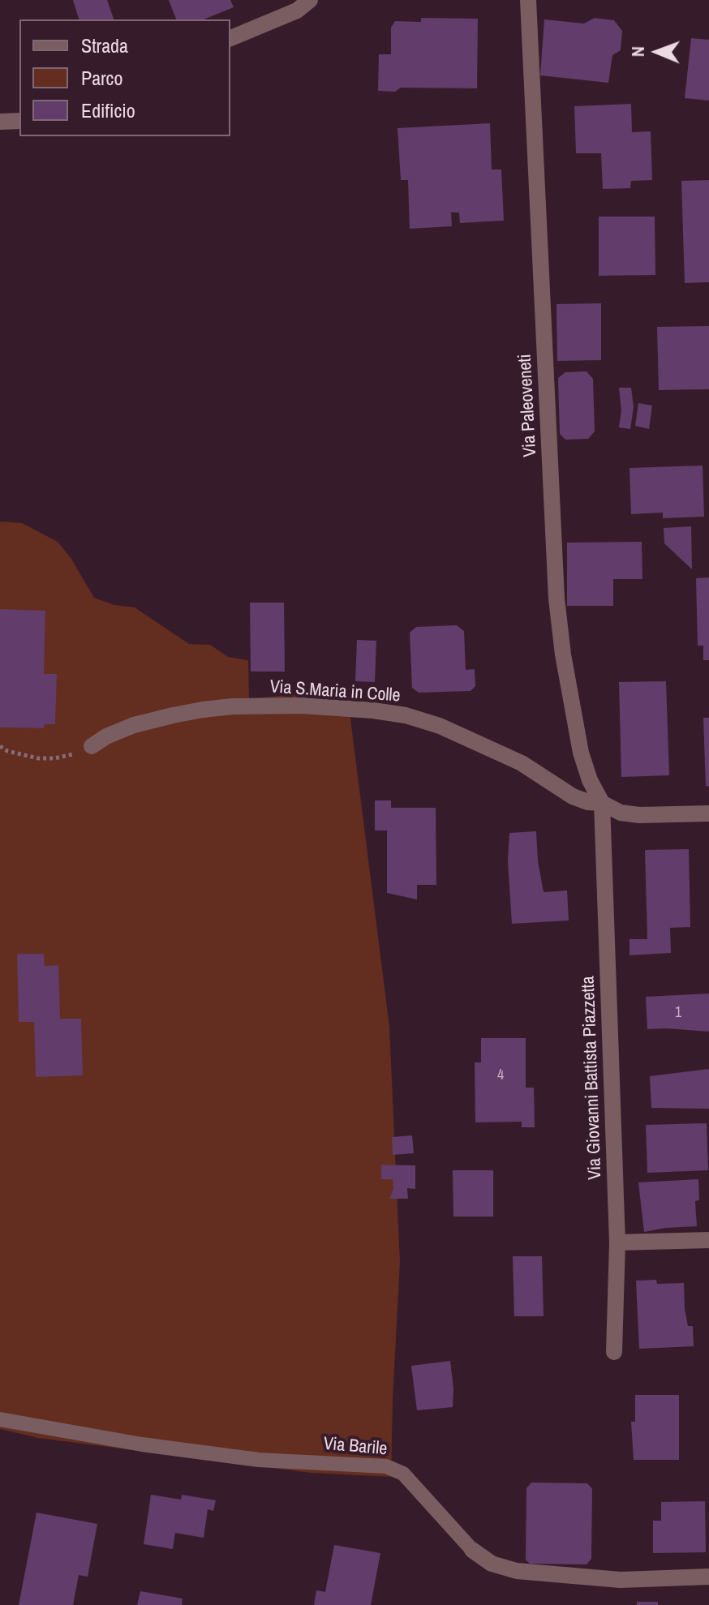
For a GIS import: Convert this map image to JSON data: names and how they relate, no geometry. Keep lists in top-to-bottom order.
{
  "streets": {
    "street": [
      "Via Paleoveneti",
      "Via S.Maria in Colle",
      "Via Giovanni Battista Piazzetta",
      "Via Barile"
    ]
  },
  "crossings": [
    ["Via Paleoveneti", "Via S.Maria in Colle"],
    ["Via Paleoveneti", "Via Giovanni Battista Piazzetta"],
    ["Via S.Maria in Colle", "Via Giovanni Battista Piazzetta"]
  ],
  "house_numbers": ["1", "4"],
  "legend": ["Strada", "Parco", "Edificio"],
  "north": "left"
}
